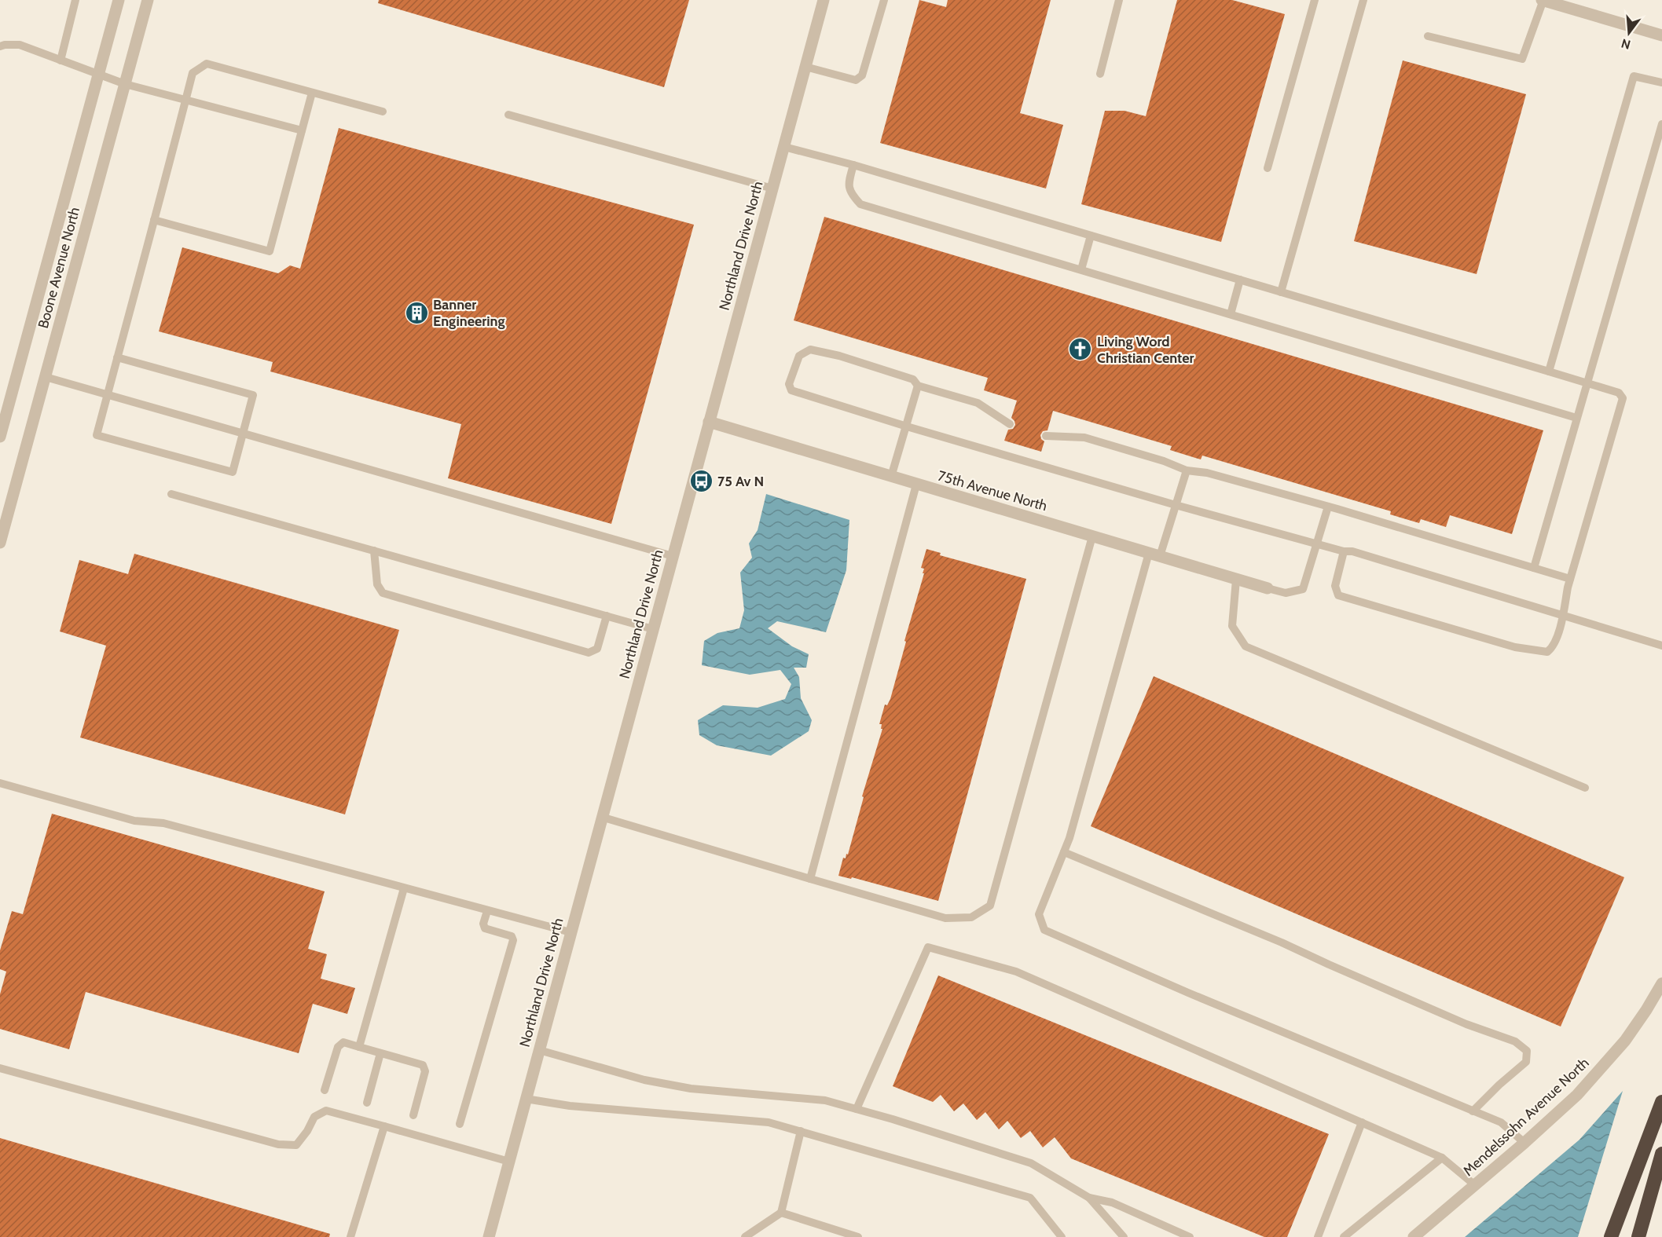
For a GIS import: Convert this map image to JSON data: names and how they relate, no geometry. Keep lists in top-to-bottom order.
{
  "streets": {
    "street": [
      "Northland Drive North",
      "Boone Avenue North",
      "75th Avenue North",
      "Mendelssohn Avenue North"
    ]
  },
  "crossings": [
    ["Northland Drive North", "75th Avenue North"]
  ],
  "places": {
    "building": ["Banner Engineering"],
    "church": ["Living Word Christian Center"],
    "bus stop": ["75 Av N"]
  },
  "north": "bottom"
}
